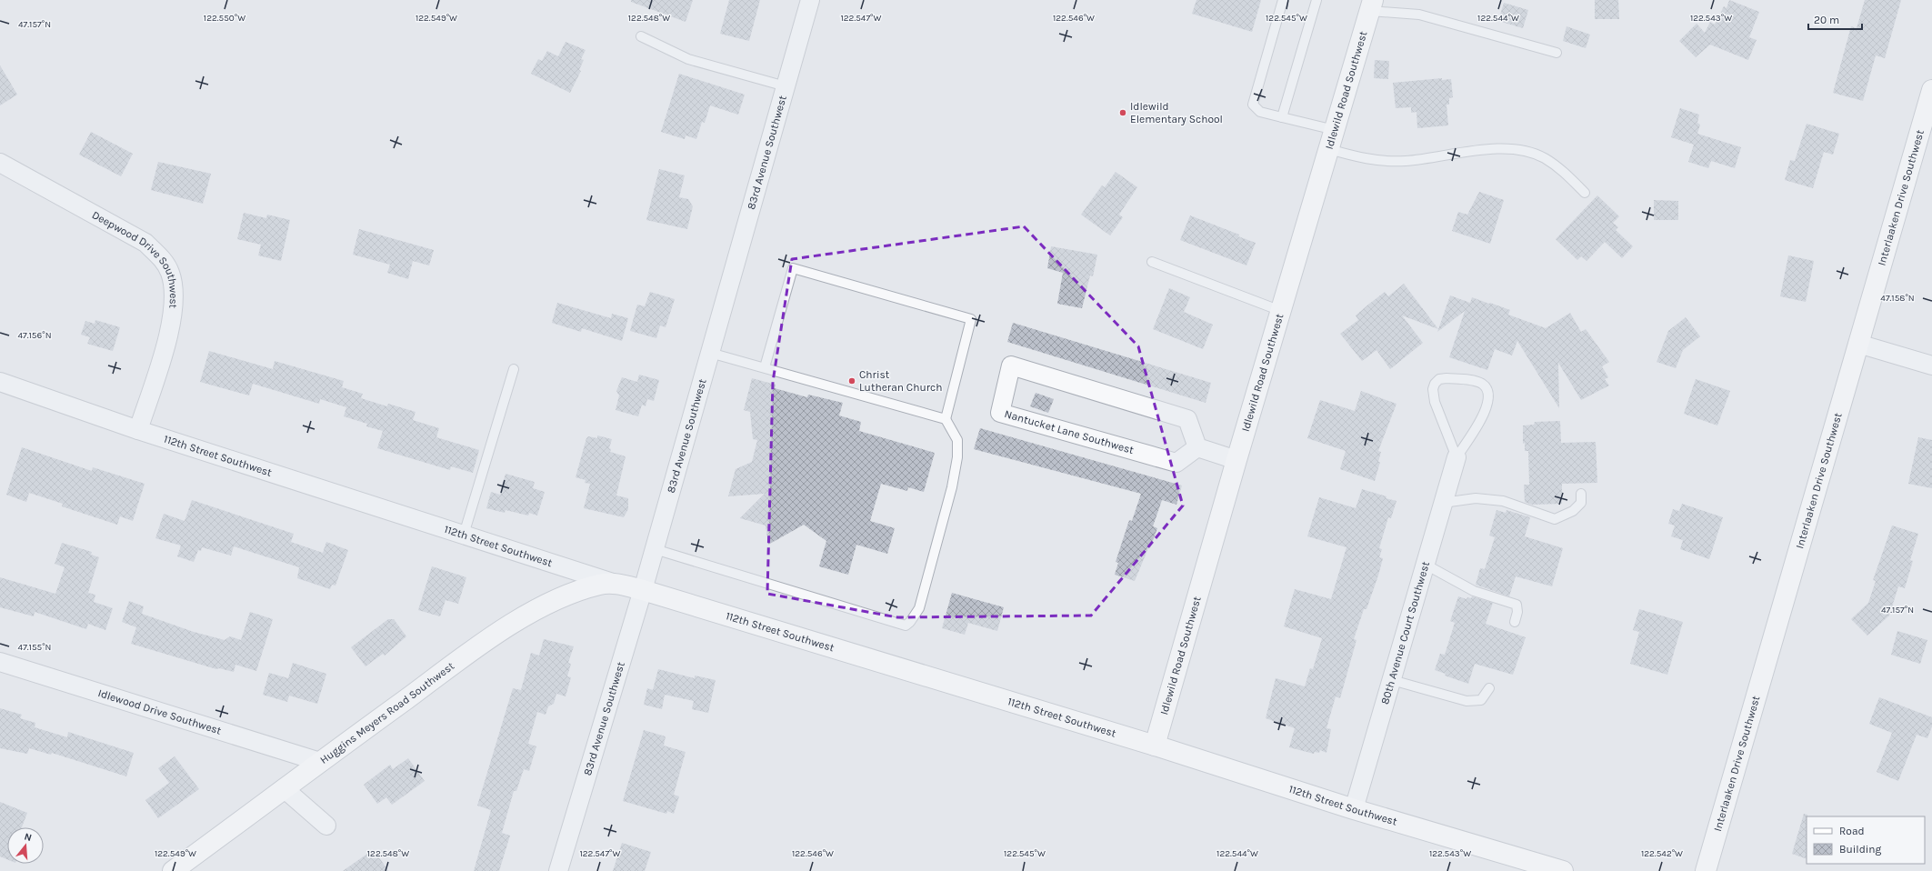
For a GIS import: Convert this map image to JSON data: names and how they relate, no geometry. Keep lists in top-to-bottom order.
{
  "streets": {
    "street": [
      "Idlewild Road Southwest",
      "83rd Avenue Southwest",
      "Interlaaken Drive Southwest",
      "Deepwood Drive Southwest",
      "Nantucket Lane Southwest",
      "112th Street Southwest",
      "80th Avenue Court Southwest",
      "Idlewood Drive Southwest",
      "Huggins Meyers Road Southwest"
    ]
  },
  "crossings": [
    ["Idlewild Road Southwest", "112th Street Southwest"],
    ["83rd Avenue Southwest", "112th Street Southwest"],
    ["Deepwood Drive Southwest", "112th Street Southwest"],
    ["112th Street Southwest", "80th Avenue Court Southwest"],
    ["112th Street Southwest", "Huggins Meyers Road Southwest"],
    ["Idlewood Drive Southwest", "Huggins Meyers Road Southwest"]
  ],
  "places": ["Idlewild Elementary School", "Christ Lutheran Church"],
  "legend": ["Road", "Building"],
  "scale_bar": "20 m",
  "north": "top",
  "coordinates": [
    "122.550°W",
    "122.549°W",
    "122.548°W",
    "122.547°W",
    "122.546°W",
    "122.545°W",
    "122.544°W",
    "122.543°W",
    "47.157°N",
    "47.158°N",
    "47.156°N",
    "47.155°N",
    "122.542°W"
  ]
}
